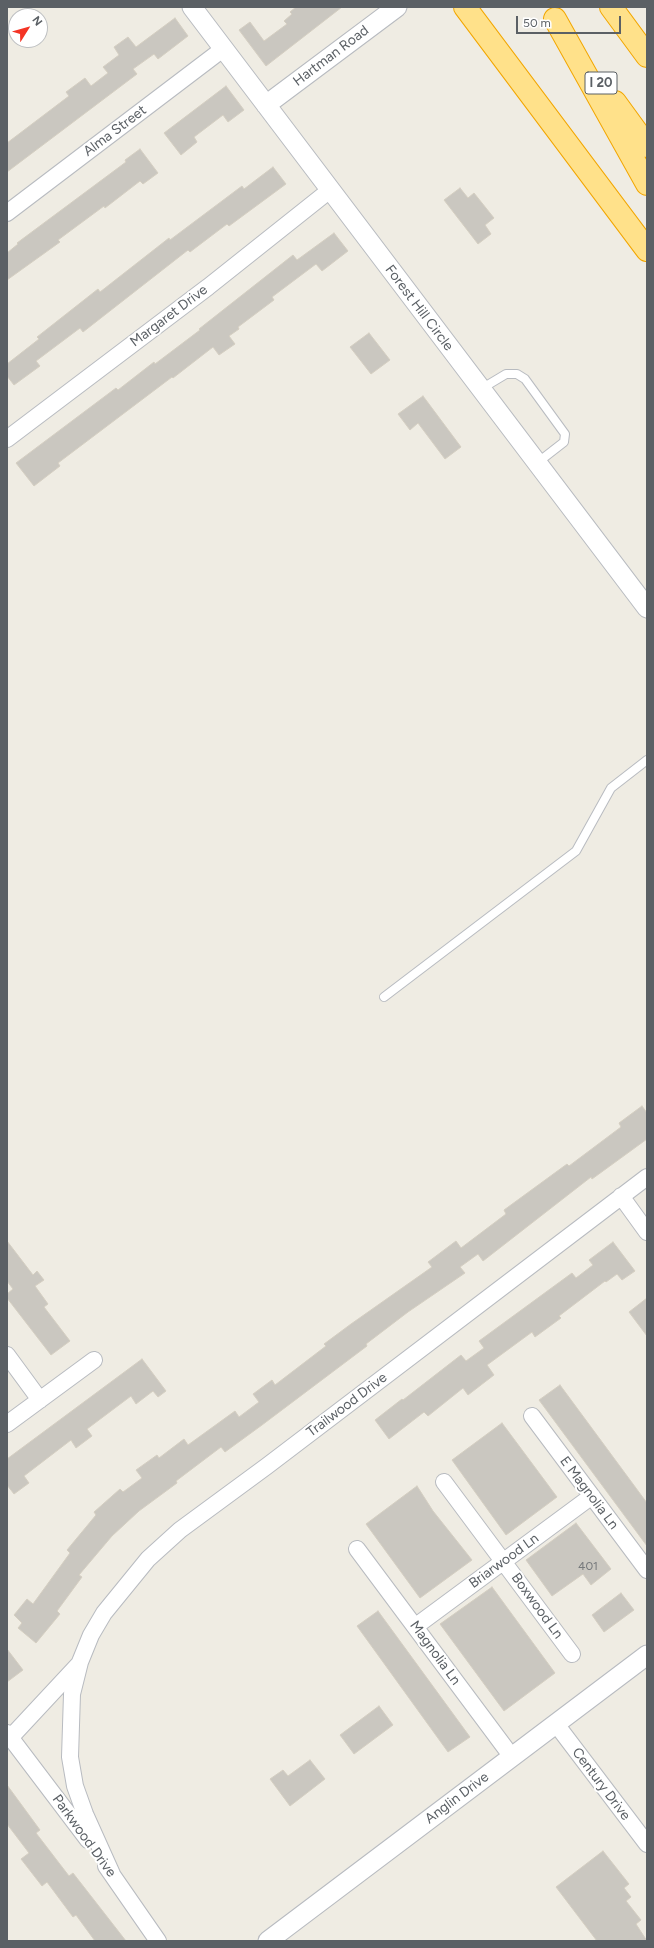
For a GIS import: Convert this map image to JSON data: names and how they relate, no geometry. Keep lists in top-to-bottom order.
{
  "streets": {
    "highway": ["I 20"],
    "street": [
      "Hartman Road",
      "Alma Street",
      "Forest Hill Circle",
      "Margaret Drive",
      "Trailwood Drive",
      "E Magnolia Ln",
      "Briarwood Ln",
      "Boxwood Ln",
      "Magnolia Ln",
      "Century Drive",
      "Anglin Drive",
      "Parkwood Drive"
    ]
  },
  "crossings": [
    ["Hartman Road", "Forest Hill Circle"],
    ["Alma Street", "Forest Hill Circle"],
    ["Forest Hill Circle", "Margaret Drive"],
    ["Trailwood Drive", "Parkwood Drive"],
    ["E Magnolia Ln", "Briarwood Ln"],
    ["Briarwood Ln", "Boxwood Ln"],
    ["Briarwood Ln", "Magnolia Ln"],
    ["Magnolia Ln", "Anglin Drive"],
    ["Century Drive", "Anglin Drive"]
  ],
  "house_numbers": ["401"],
  "scale_bar": "50 m",
  "north": "top right"
}
